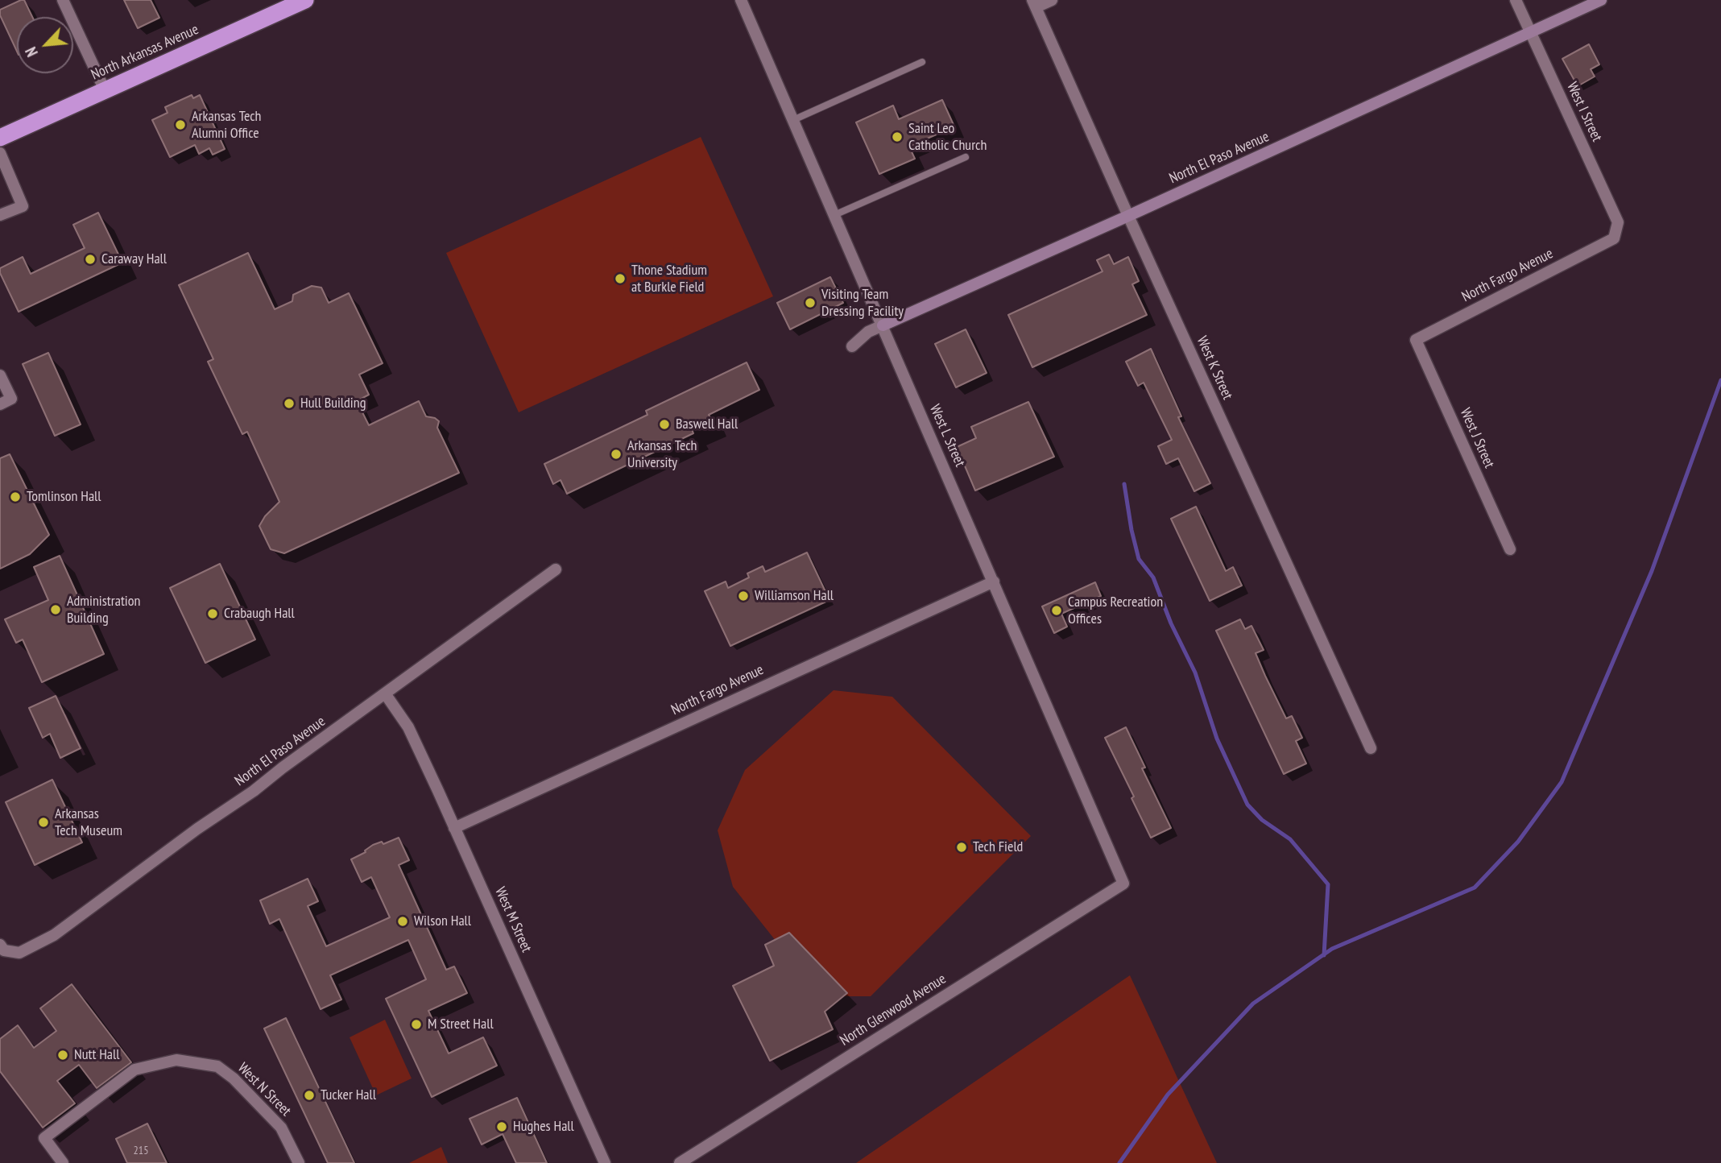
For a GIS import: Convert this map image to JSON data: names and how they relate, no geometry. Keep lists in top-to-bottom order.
{
  "streets": {
    "highway": ["North Arkansas Avenue"],
    "street": [
      "West I Street",
      "North El Paso Avenue",
      "North Fargo Avenue",
      "West K Street",
      "West L Street",
      "West J Street",
      "West M Street",
      "North Glenwood Avenue",
      "West N Street"
    ]
  },
  "crossings": [
    ["West I Street", "North El Paso Avenue"],
    ["West I Street", "North Fargo Avenue"],
    ["North El Paso Avenue", "West K Street"],
    ["North El Paso Avenue", "West L Street"],
    ["North El Paso Avenue", "West M Street"],
    ["North Fargo Avenue", "West L Street"],
    ["North Fargo Avenue", "West J Street"],
    ["North Fargo Avenue", "West M Street"],
    ["West L Street", "North Glenwood Avenue"]
  ],
  "places": [
    "Arkansas Tech Alumni Office",
    "Saint Leo Catholic Church",
    "Caraway Hall",
    "Thone Stadium at Burkle Field",
    "Visiting Team Dressing Facility",
    "Hull Building",
    "Baswell Hall",
    "Arkansas Tech University",
    "Tomlinson Hall",
    "Williamson Hall",
    "Administration Building",
    "Campus Recreation Offices",
    "Crabaugh Hall",
    "Arkansas Tech Museum",
    "Tech Field",
    "Wilson Hall",
    "M Street Hall",
    "Nutt Hall",
    "Tucker Hall",
    "Hughes Hall"
  ],
  "house_numbers": ["215"],
  "north": "bottom left"
}
